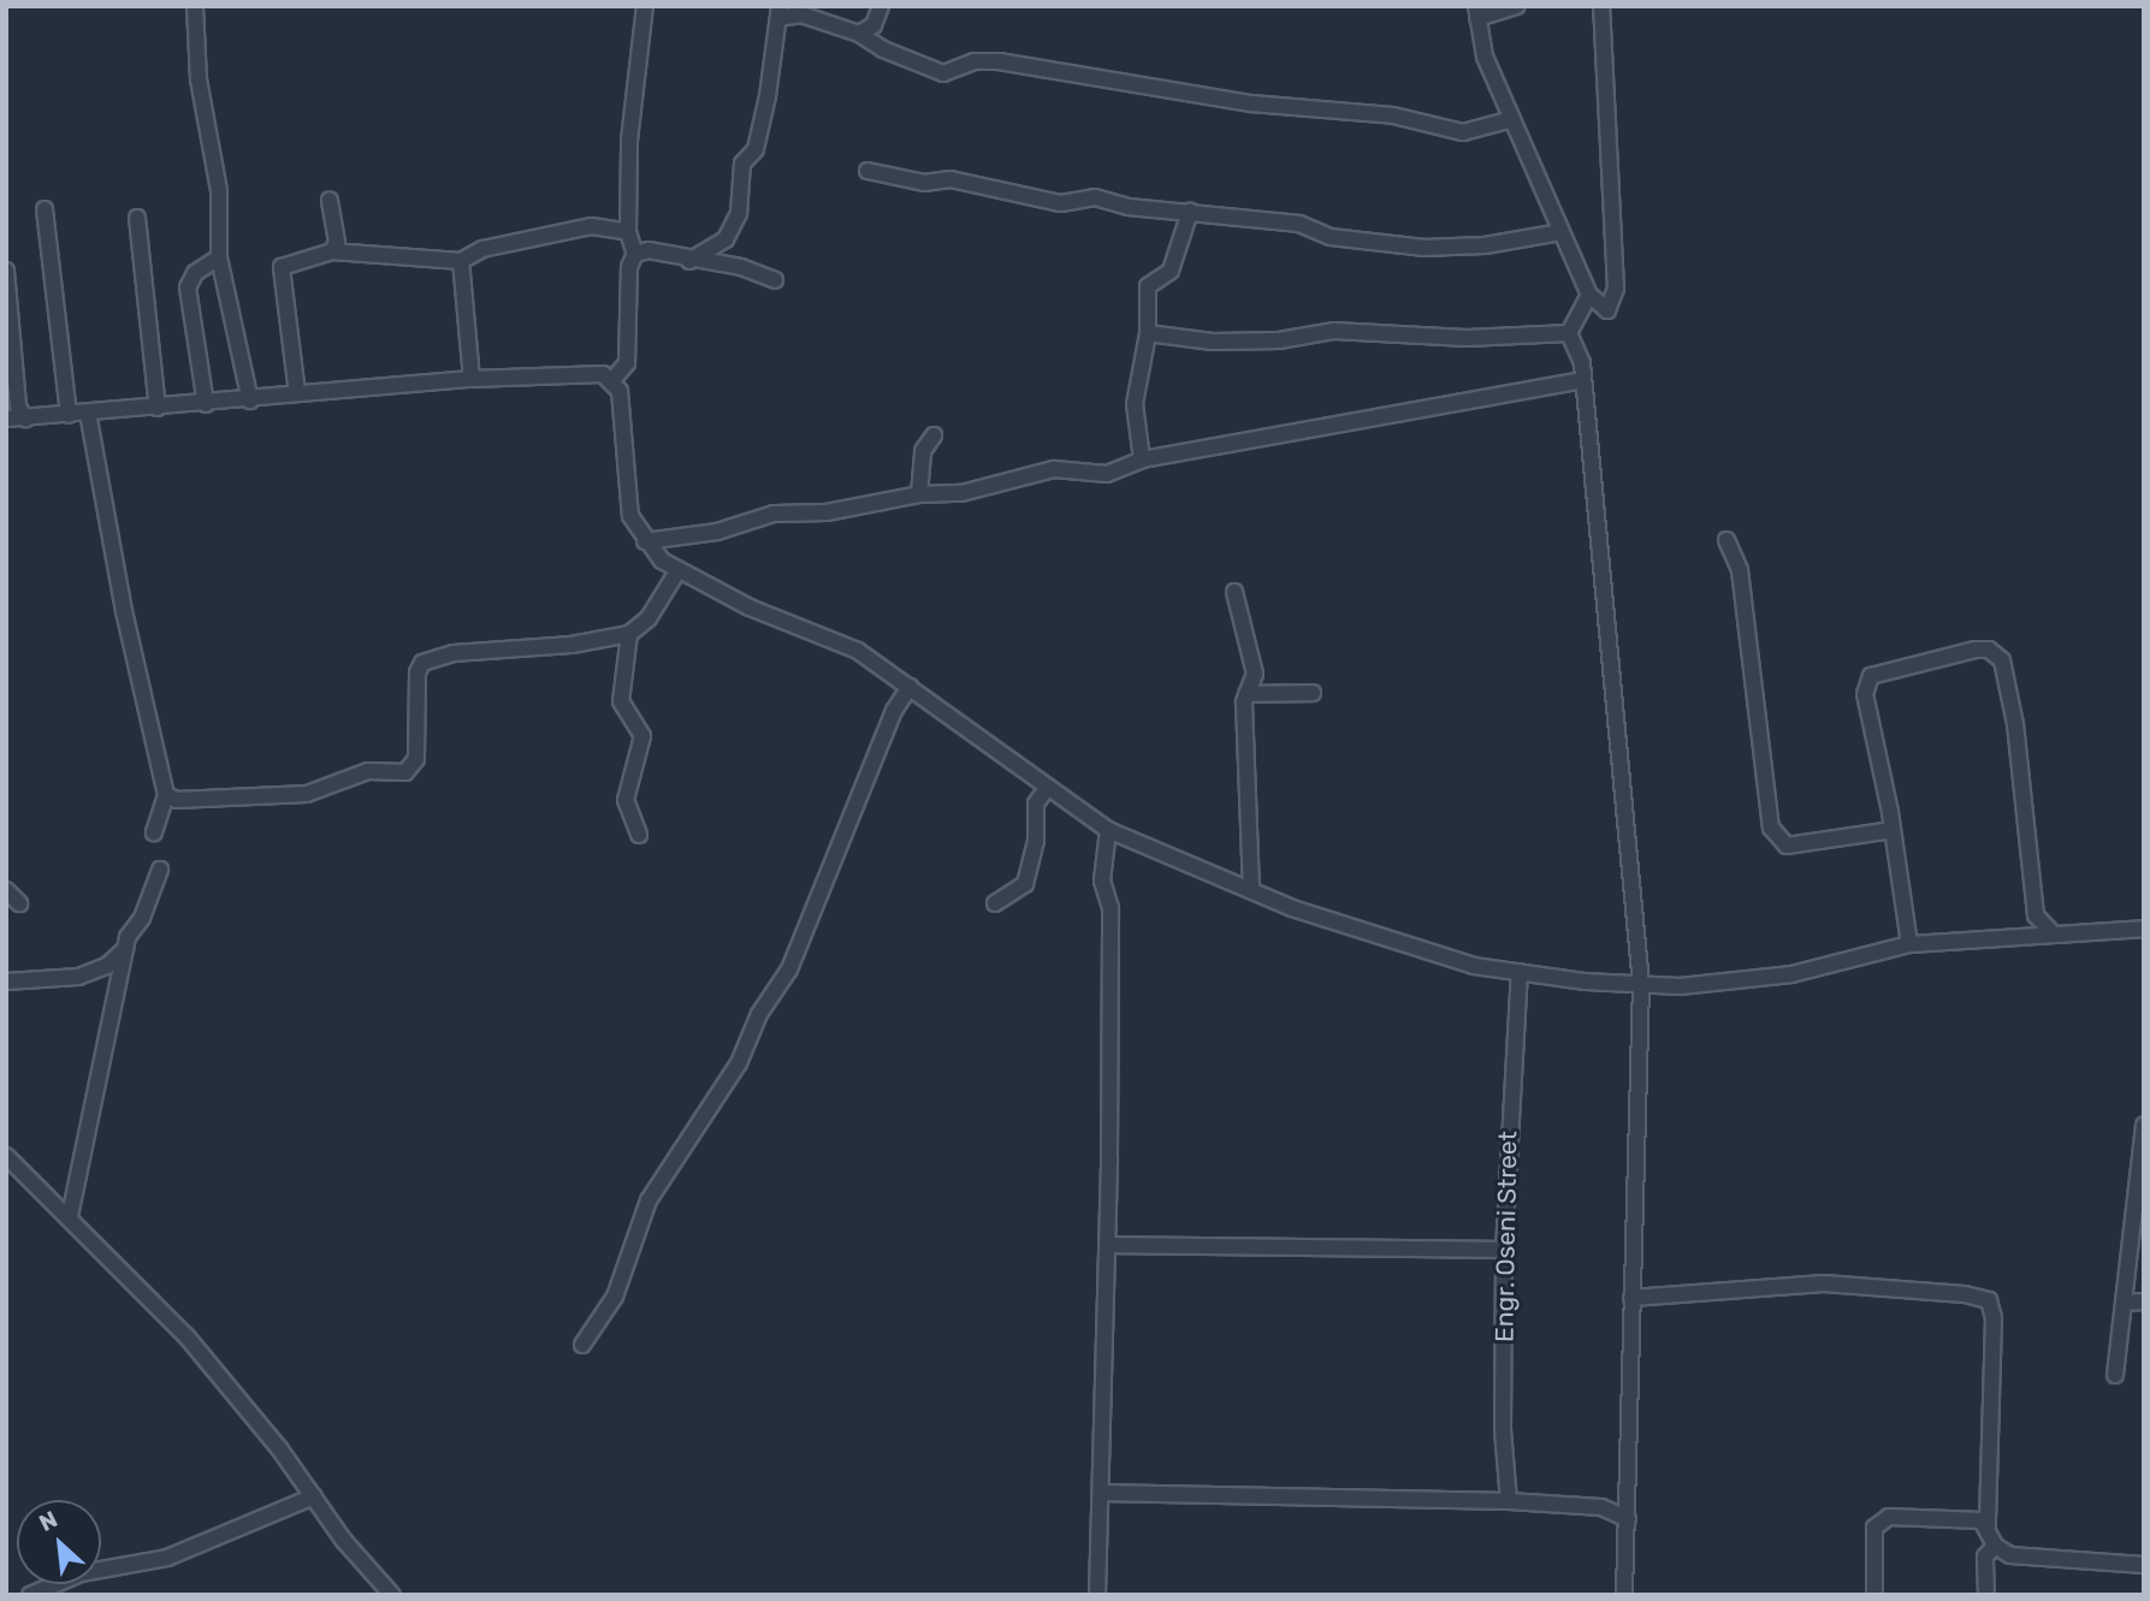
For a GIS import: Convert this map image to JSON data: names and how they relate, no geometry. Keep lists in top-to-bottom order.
{
  "streets": {
    "street": ["Engr. Oseni Street"]
  },
  "north": "top left"
}
